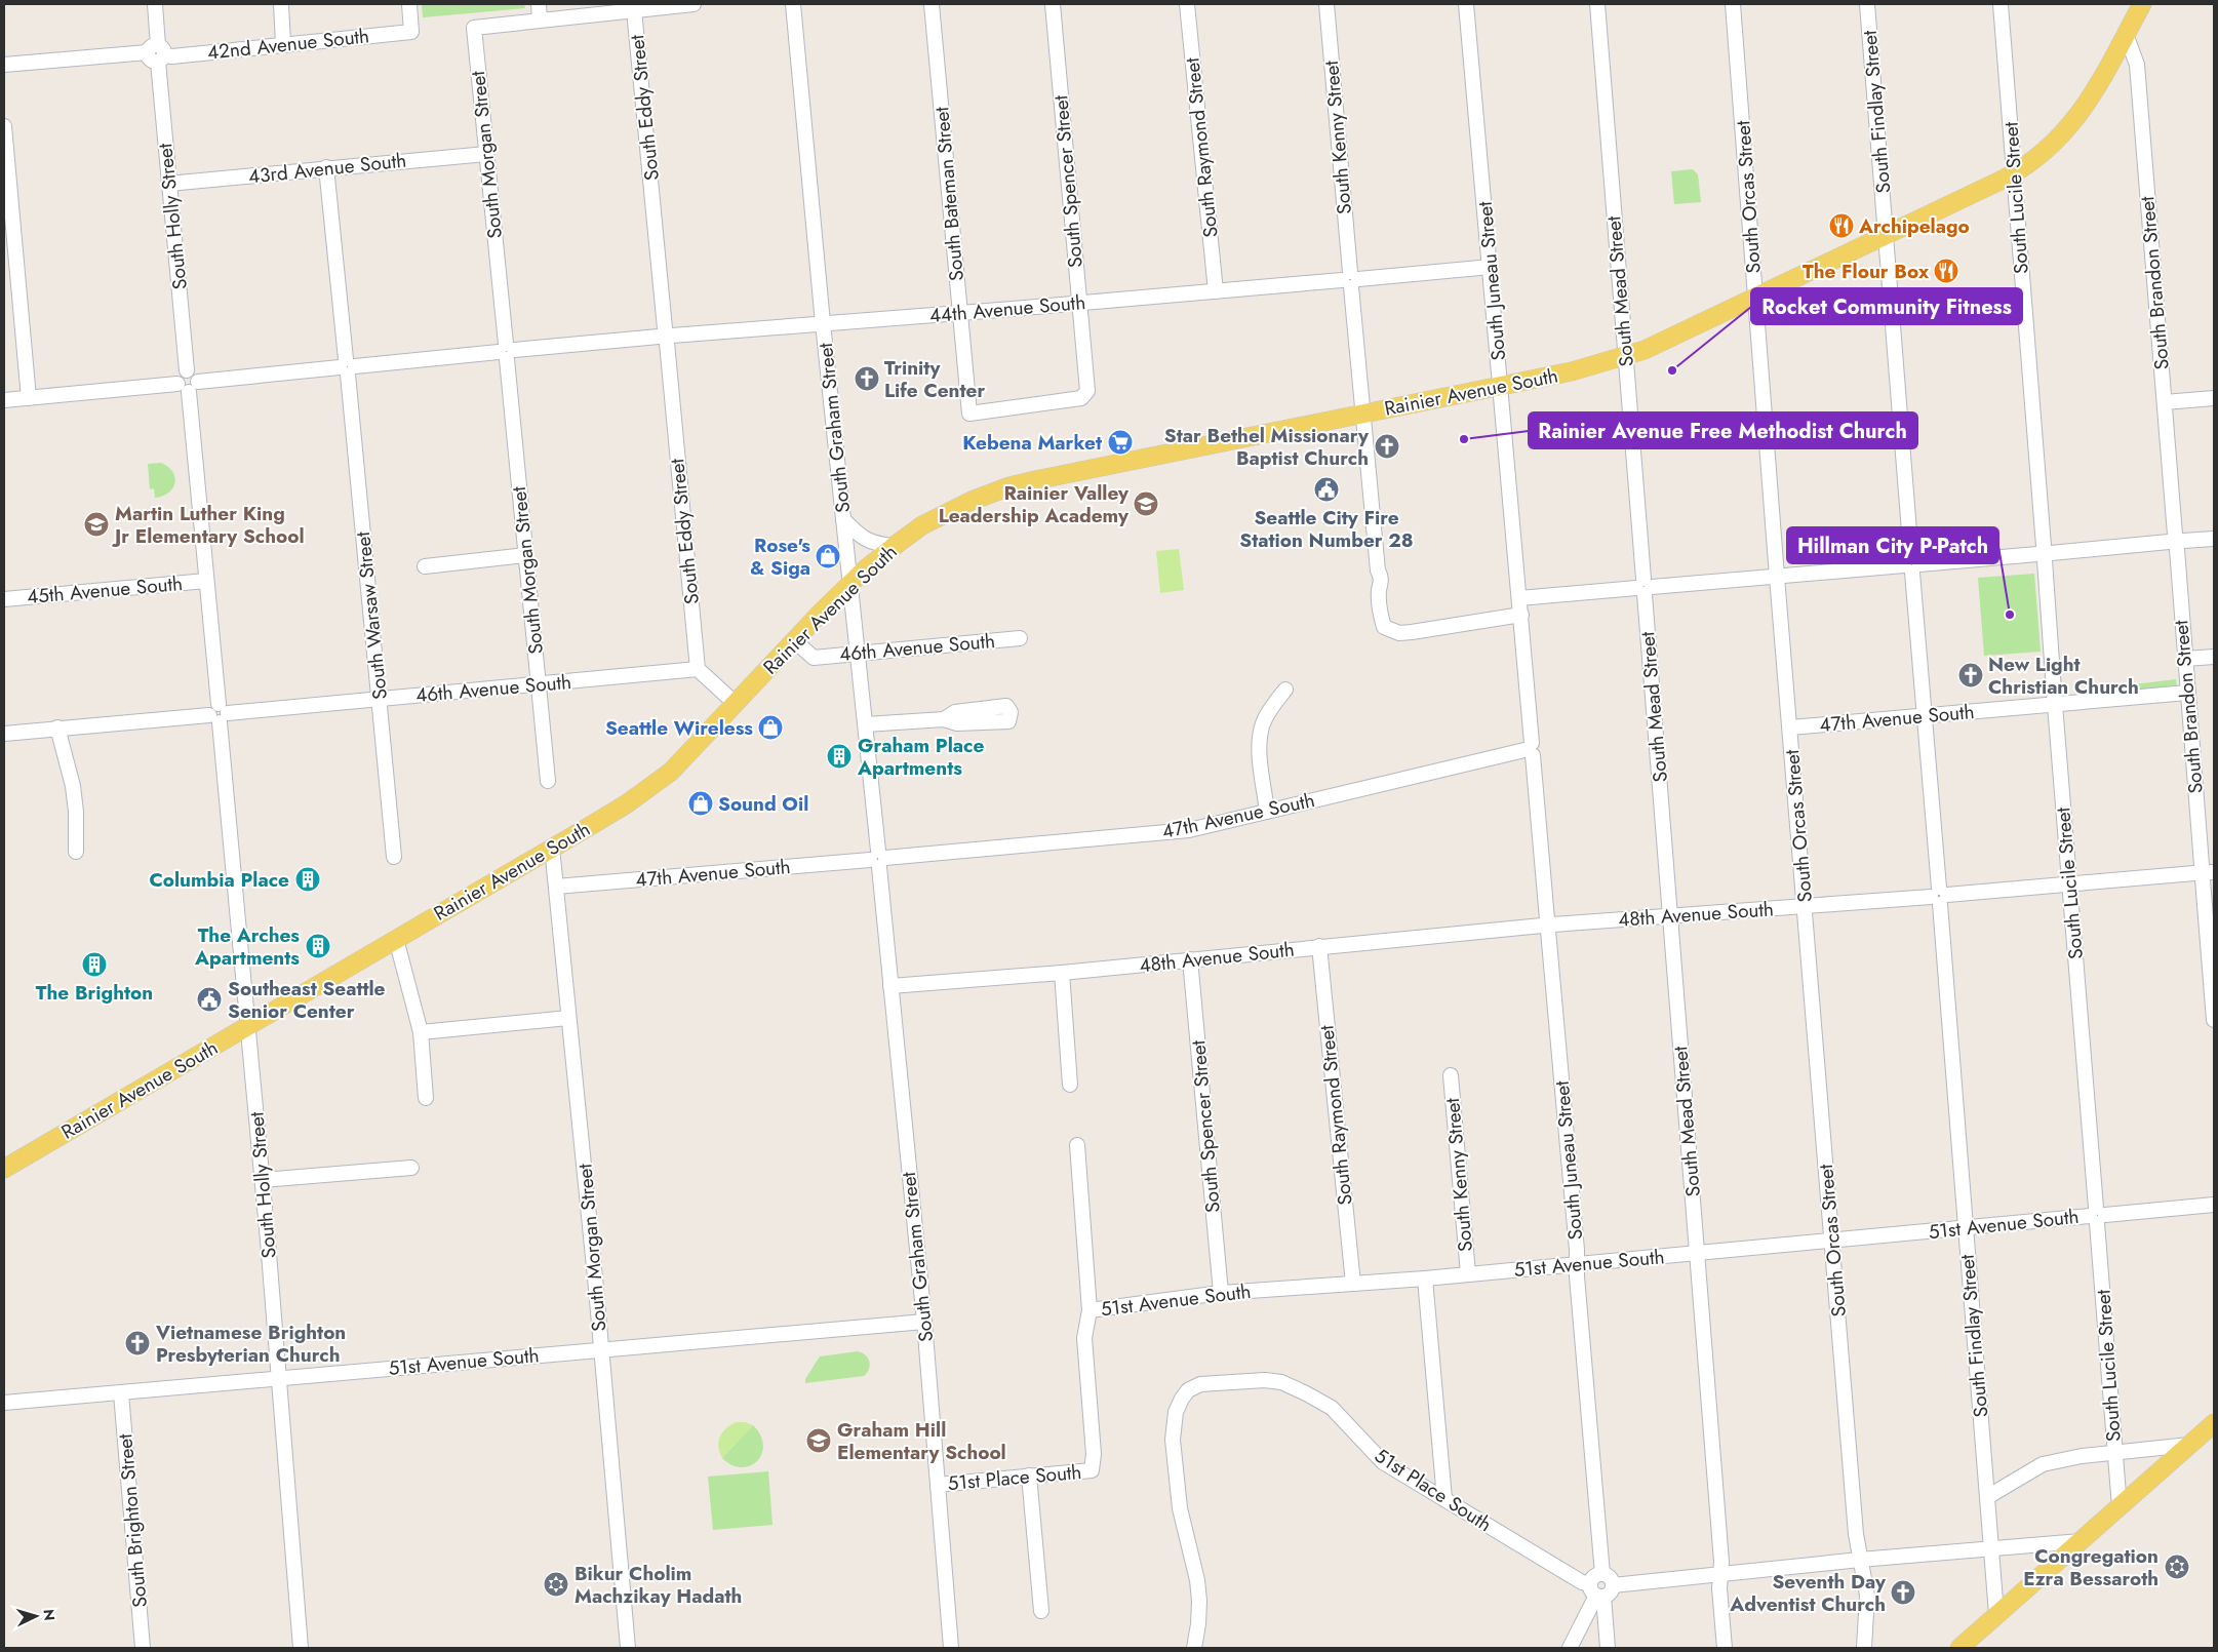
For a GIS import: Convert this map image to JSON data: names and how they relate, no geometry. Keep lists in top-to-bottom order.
{
  "streets": {
    "main road": ["Rainier Avenue South"],
    "street": [
      "42nd Avenue South",
      "South Eddy Street",
      "South Findlay Street",
      "South Kenny Street",
      "South Raymond Street",
      "South Morgan Street",
      "43rd Avenue South",
      "South Spencer Street",
      "South Bateman Street",
      "South Orcas Street",
      "South Lucile Street",
      "South Holly Street",
      "South Juneau Street",
      "South Brandon Street",
      "South Mead Street",
      "44th Avenue South",
      "South Graham Street",
      "45th Avenue South",
      "South Warsaw Street",
      "46th Avenue South",
      "47th Avenue South",
      "48th Avenue South",
      "51st Avenue South",
      "51st Place South",
      "South Brighton Street"
    ]
  },
  "crossings": [
    ["42nd Avenue South", "South Holly Street"],
    ["South Eddy Street", "44th Avenue South"],
    ["South Eddy Street", "46th Avenue South"],
    ["South Findlay Street", "Rainier Avenue South"],
    ["South Findlay Street", "47th Avenue South"],
    ["South Findlay Street", "48th Avenue South"],
    ["South Findlay Street", "51st Avenue South"],
    ["South Kenny Street", "South Juneau Street"],
    ["South Kenny Street", "44th Avenue South"],
    ["South Kenny Street", "Rainier Avenue South"],
    ["South Kenny Street", "51st Avenue South"],
    ["South Raymond Street", "44th Avenue South"],
    ["South Raymond Street", "48th Avenue South"],
    ["South Raymond Street", "51st Avenue South"],
    ["South Morgan Street", "43rd Avenue South"],
    ["South Morgan Street", "44th Avenue South"],
    ["South Morgan Street", "Rainier Avenue South"],
    ["South Morgan Street", "46th Avenue South"],
    ["South Morgan Street", "47th Avenue South"],
    ["South Morgan Street", "51st Avenue South"],
    ["43rd Avenue South", "South Holly Street"],
    ["43rd Avenue South", "South Warsaw Street"],
    ["South Spencer Street", "South Bateman Street"],
    ["South Spencer Street", "44th Avenue South"],
    ["South Spencer Street", "48th Avenue South"],
    ["South Spencer Street", "51st Avenue South"],
    ["South Bateman Street", "44th Avenue South"],
    ["South Orcas Street", "Rainier Avenue South"],
    ["South Orcas Street", "47th Avenue South"],
    ["South Orcas Street", "48th Avenue South"],
    ["South Orcas Street", "51st Avenue South"],
    ["South Lucile Street", "Rainier Avenue South"],
    ["South Lucile Street", "47th Avenue South"],
    ["South Lucile Street", "48th Avenue South"],
    ["South Lucile Street", "51st Avenue South"],
    ["South Holly Street", "44th Avenue South"],
    ["South Holly Street", "Rainier Avenue South"],
    ["South Holly Street", "45th Avenue South"],
    ["South Holly Street", "46th Avenue South"],
    ["South Holly Street", "51st Avenue South"],
    ["South Juneau Street", "44th Avenue South"],
    ["South Juneau Street", "Rainier Avenue South"],
    ["South Juneau Street", "47th Avenue South"],
    ["South Juneau Street", "48th Avenue South"],
    ["South Juneau Street", "51st Avenue South"],
    ["South Juneau Street", "51st Place South"],
    ["South Brandon Street", "Rainier Avenue South"],
    ["South Brandon Street", "47th Avenue South"],
    ["South Brandon Street", "48th Avenue South"],
    ["South Mead Street", "Rainier Avenue South"],
    ["South Mead Street", "48th Avenue South"],
    ["South Mead Street", "51st Avenue South"],
    ["44th Avenue South", "South Graham Street"],
    ["44th Avenue South", "South Warsaw Street"],
    ["Rainier Avenue South", "South Graham Street"],
    ["Rainier Avenue South", "46th Avenue South"],
    ["South Graham Street", "46th Avenue South"],
    ["South Graham Street", "47th Avenue South"],
    ["South Graham Street", "48th Avenue South"],
    ["South Graham Street", "51st Avenue South"],
    ["South Graham Street", "51st Place South"],
    ["South Warsaw Street", "46th Avenue South"],
    ["51st Avenue South", "51st Place South"],
    ["51st Avenue South", "South Brighton Street"]
  ],
  "places": {
    "restaurant": ["Archipelago", "The Flour Box"],
    "other": ["Rocket Community Fitness", "Rainier Avenue Free Methodist Church", "Hillman City P-Patch"],
    "church": [
      "Trinity Life Center",
      "Star Bethel Missionary Baptist Church",
      "New Light Christian Church",
      "Vietnamese Brighton Presbyterian Church",
      "Seventh Day Adventist Church"
    ],
    "supermarket": ["Kebena Market"],
    "public building": ["Seattle City Fire Station Number 28", "Southeast Seattle Senior Center"],
    "school or university": ["Rainier Valley Leadership Academy", "Martin Luther King Jr Elementary School", "Graham Hill Elementary School"],
    "shop": ["Rose's & Siga", "Seattle Wireless", "Sound Oil"],
    "building": [
      "Graham Place Apartments",
      "Columbia Place",
      "The Arches Apartments",
      "The Brighton"
    ],
    "synagogue": ["Congregation Ezra Bessaroth", "Bikur Cholim Machzikay Hadath"]
  },
  "north": "right"
}
